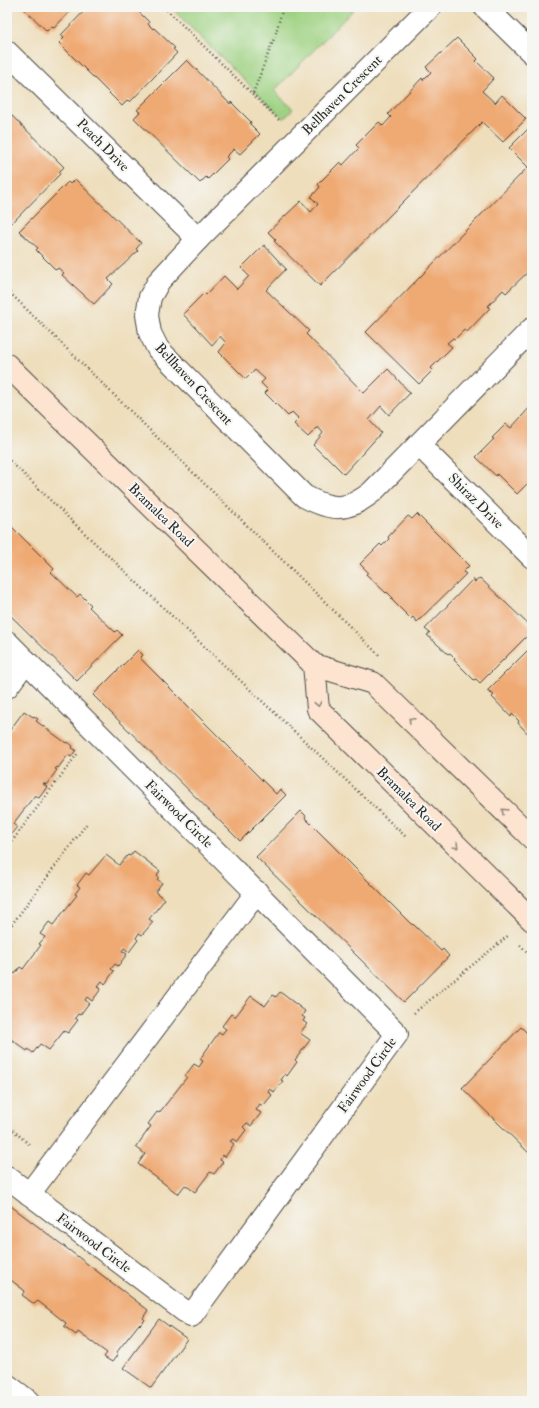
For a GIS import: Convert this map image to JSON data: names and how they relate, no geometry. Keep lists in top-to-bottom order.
{
  "streets": {
    "main road": ["Bramalea Road"],
    "street": [
      "Bellhaven Crescent",
      "Peach Drive",
      "Shiraz Drive",
      "Fairwood Circle"
    ]
  },
  "crossings": [
    ["Bellhaven Crescent", "Peach Drive"],
    ["Bellhaven Crescent", "Shiraz Drive"]
  ]
}
